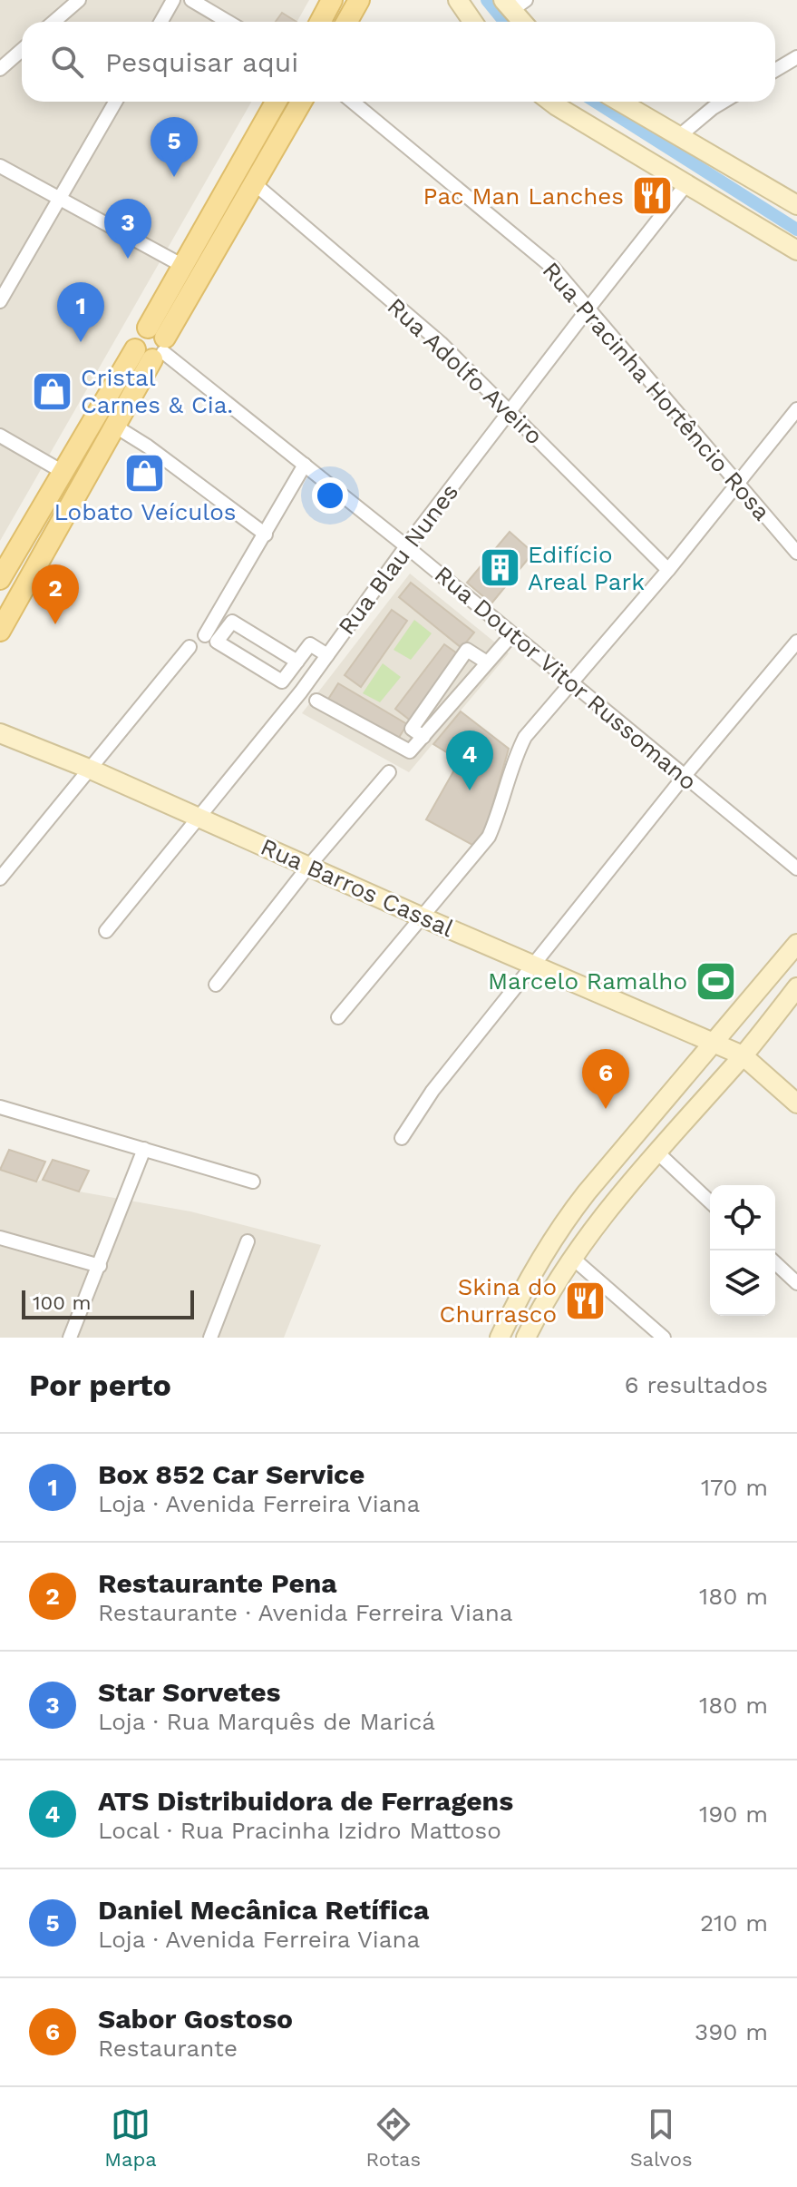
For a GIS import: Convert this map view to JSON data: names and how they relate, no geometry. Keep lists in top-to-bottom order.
{
  "streets": {
    "main road": ["Rua Barros Cassal"],
    "street": [
      "Rua Adolfo Aveiro",
      "Rua Pracinha Hortêncio Rosa",
      "Rua Blau Nunes",
      "Rua Doutor Vitor Russomano"
    ]
  },
  "crossings": [
    ["Rua Adolfo Aveiro", "Rua Blau Nunes"],
    ["Rua Pracinha Hortêncio Rosa", "Rua Blau Nunes"],
    ["Rua Blau Nunes", "Rua Doutor Vitor Russomano"],
    ["Rua Blau Nunes", "Rua Barros Cassal"]
  ],
  "places": {
    "restaurant": ["Pac Man Lanches", "Skina do Churrasco"],
    "shop": ["Cristal Carnes & Cia.", "Lobato Veículos"],
    "building": ["Edifício Areal Park"],
    "sports": ["Marcelo Ramalho"]
  },
  "scale_bar": "100 m",
  "page": {
    "search": "Pesquisar aqui",
    "pins": [
      "5",
      "3",
      "1",
      "2",
      "4",
      "6"
    ],
    "scale": "100 m",
    "heading": ["Por perto", "6 resultados"],
    "list": [
      {
        "mark": "1",
        "name": "Box 852 Car Service",
        "note": "Loja · Avenida Ferreira Viana",
        "value": "170 m"
      },
      {
        "mark": "2",
        "name": "Restaurante Pena",
        "note": "Restaurante · Avenida Ferreira Viana",
        "value": "180 m"
      },
      {
        "mark": "3",
        "name": "Star Sorvetes",
        "note": "Loja · Rua Marquês de Maricá",
        "value": "180 m"
      },
      {
        "mark": "4",
        "name": "ATS Distribuidora de Ferragens",
        "note": "Local · Rua Pracinha Izidro Mattoso",
        "value": "190 m"
      },
      {
        "mark": "5",
        "name": "Daniel Mecânica Retífica",
        "note": "Loja · Avenida Ferreira Viana",
        "value": "210 m"
      },
      {
        "mark": "6",
        "name": "Sabor Gostoso",
        "note": "Restaurante",
        "value": "390 m"
      }
    ],
    "nav": ["Mapa", "Rotas", "Salvos"]
  }
}
